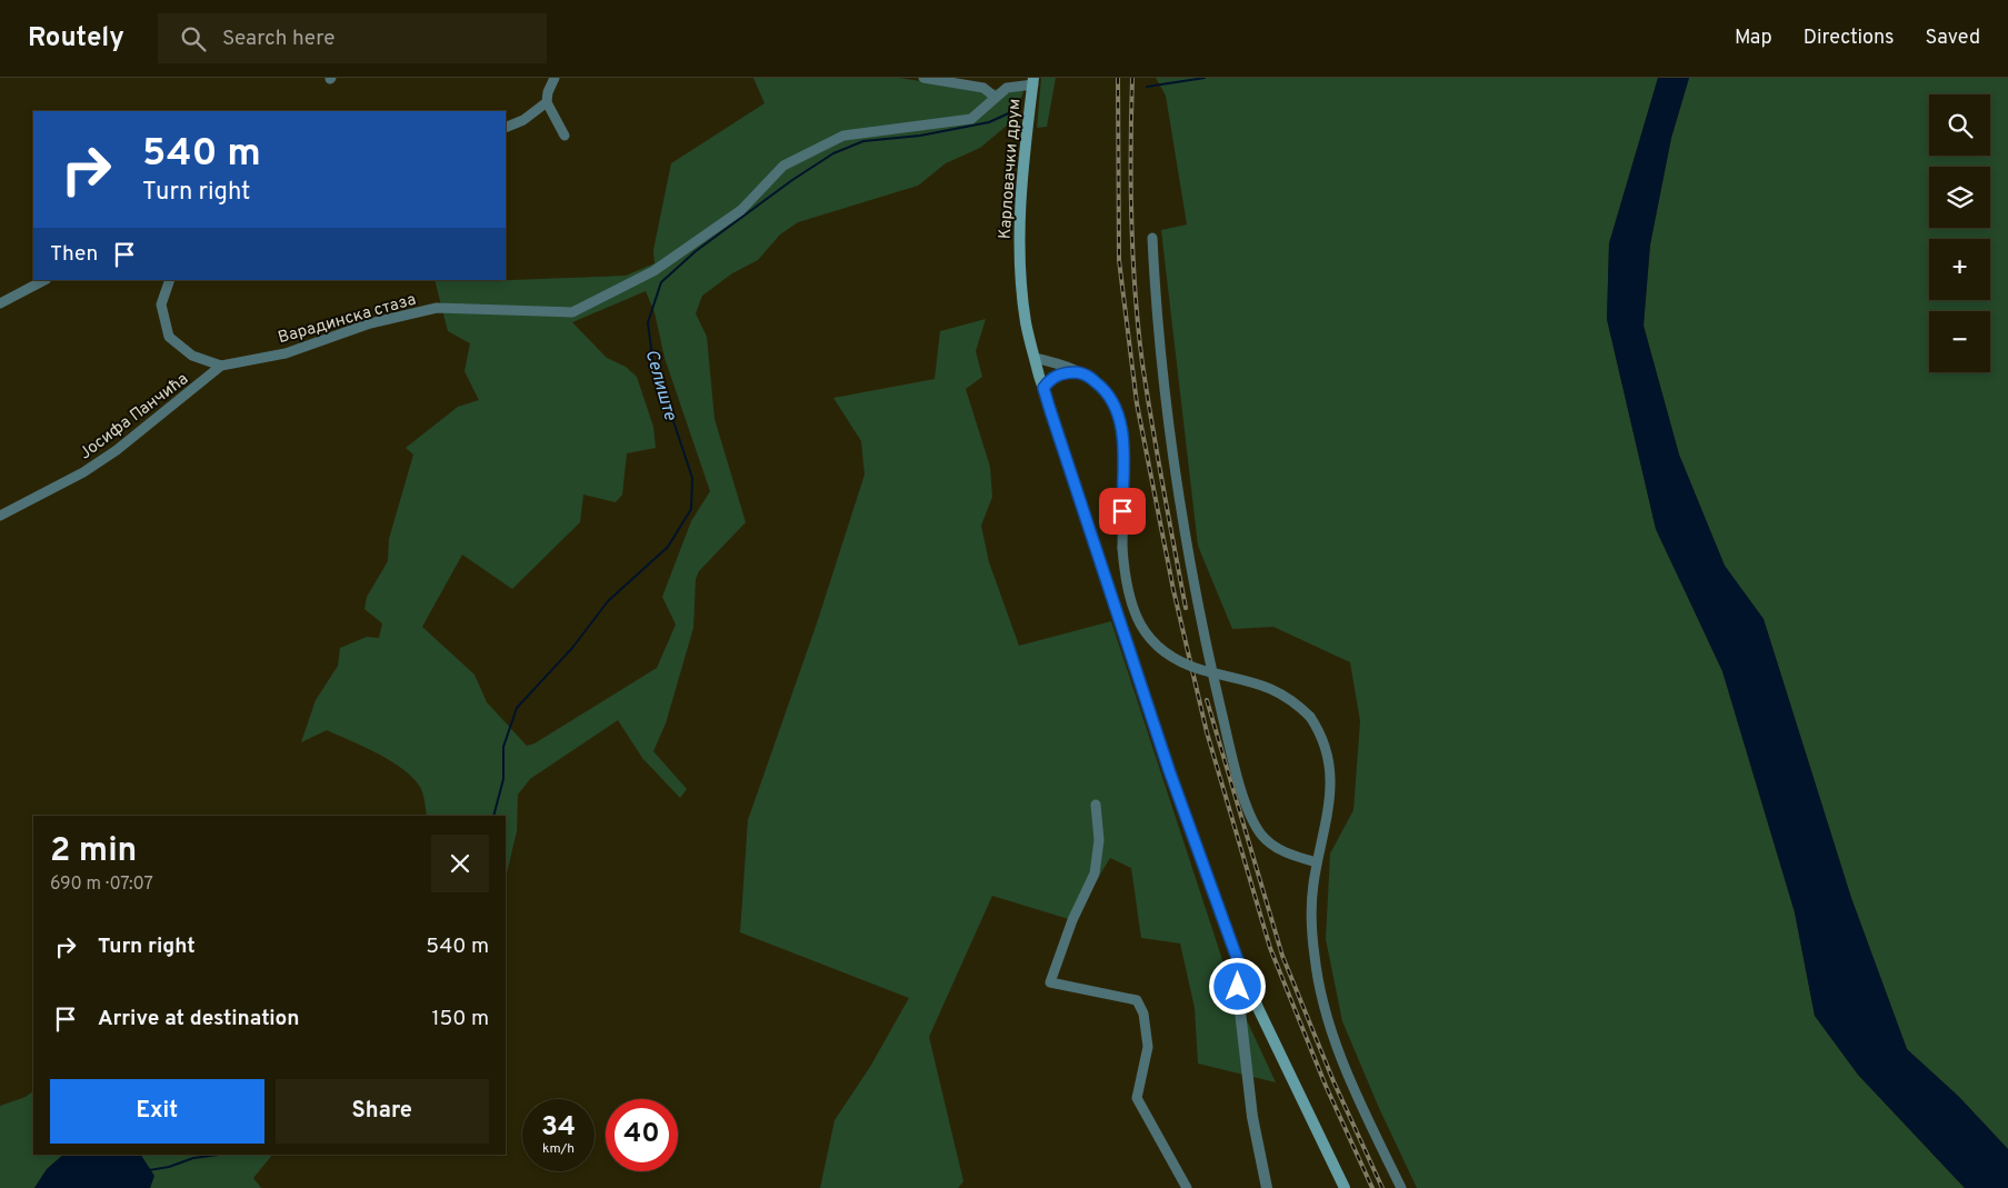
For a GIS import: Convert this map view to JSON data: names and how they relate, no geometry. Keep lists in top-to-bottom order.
{
  "streets": {
    "main road": ["Карловачки друм"],
    "street": ["Варадинска стаза", "Јосифа Панчића"]
  },
  "crossings": [
    ["Варадинска стаза", "Јосифа Панчића"]
  ],
  "water": ["Селиште"],
  "page": {
    "header": "Routely",
    "search": "Search here",
    "nav": ["Map", "Directions", "Saved"],
    "map_buttons": ["+", "−"],
    "turn": ["540 m", "Turn right"],
    "then": "Then",
    "heading": ["2 min", "690 m · 07:07"],
    "list": [
      {
        "name": "Turn right",
        "value": "540 m"
      },
      {
        "name": "Arrive at destination",
        "value": "150 m"
      }
    ],
    "buttons": ["Exit", "Share"],
    "speed": "34 km/h",
    "limit": "40"
  }
}
